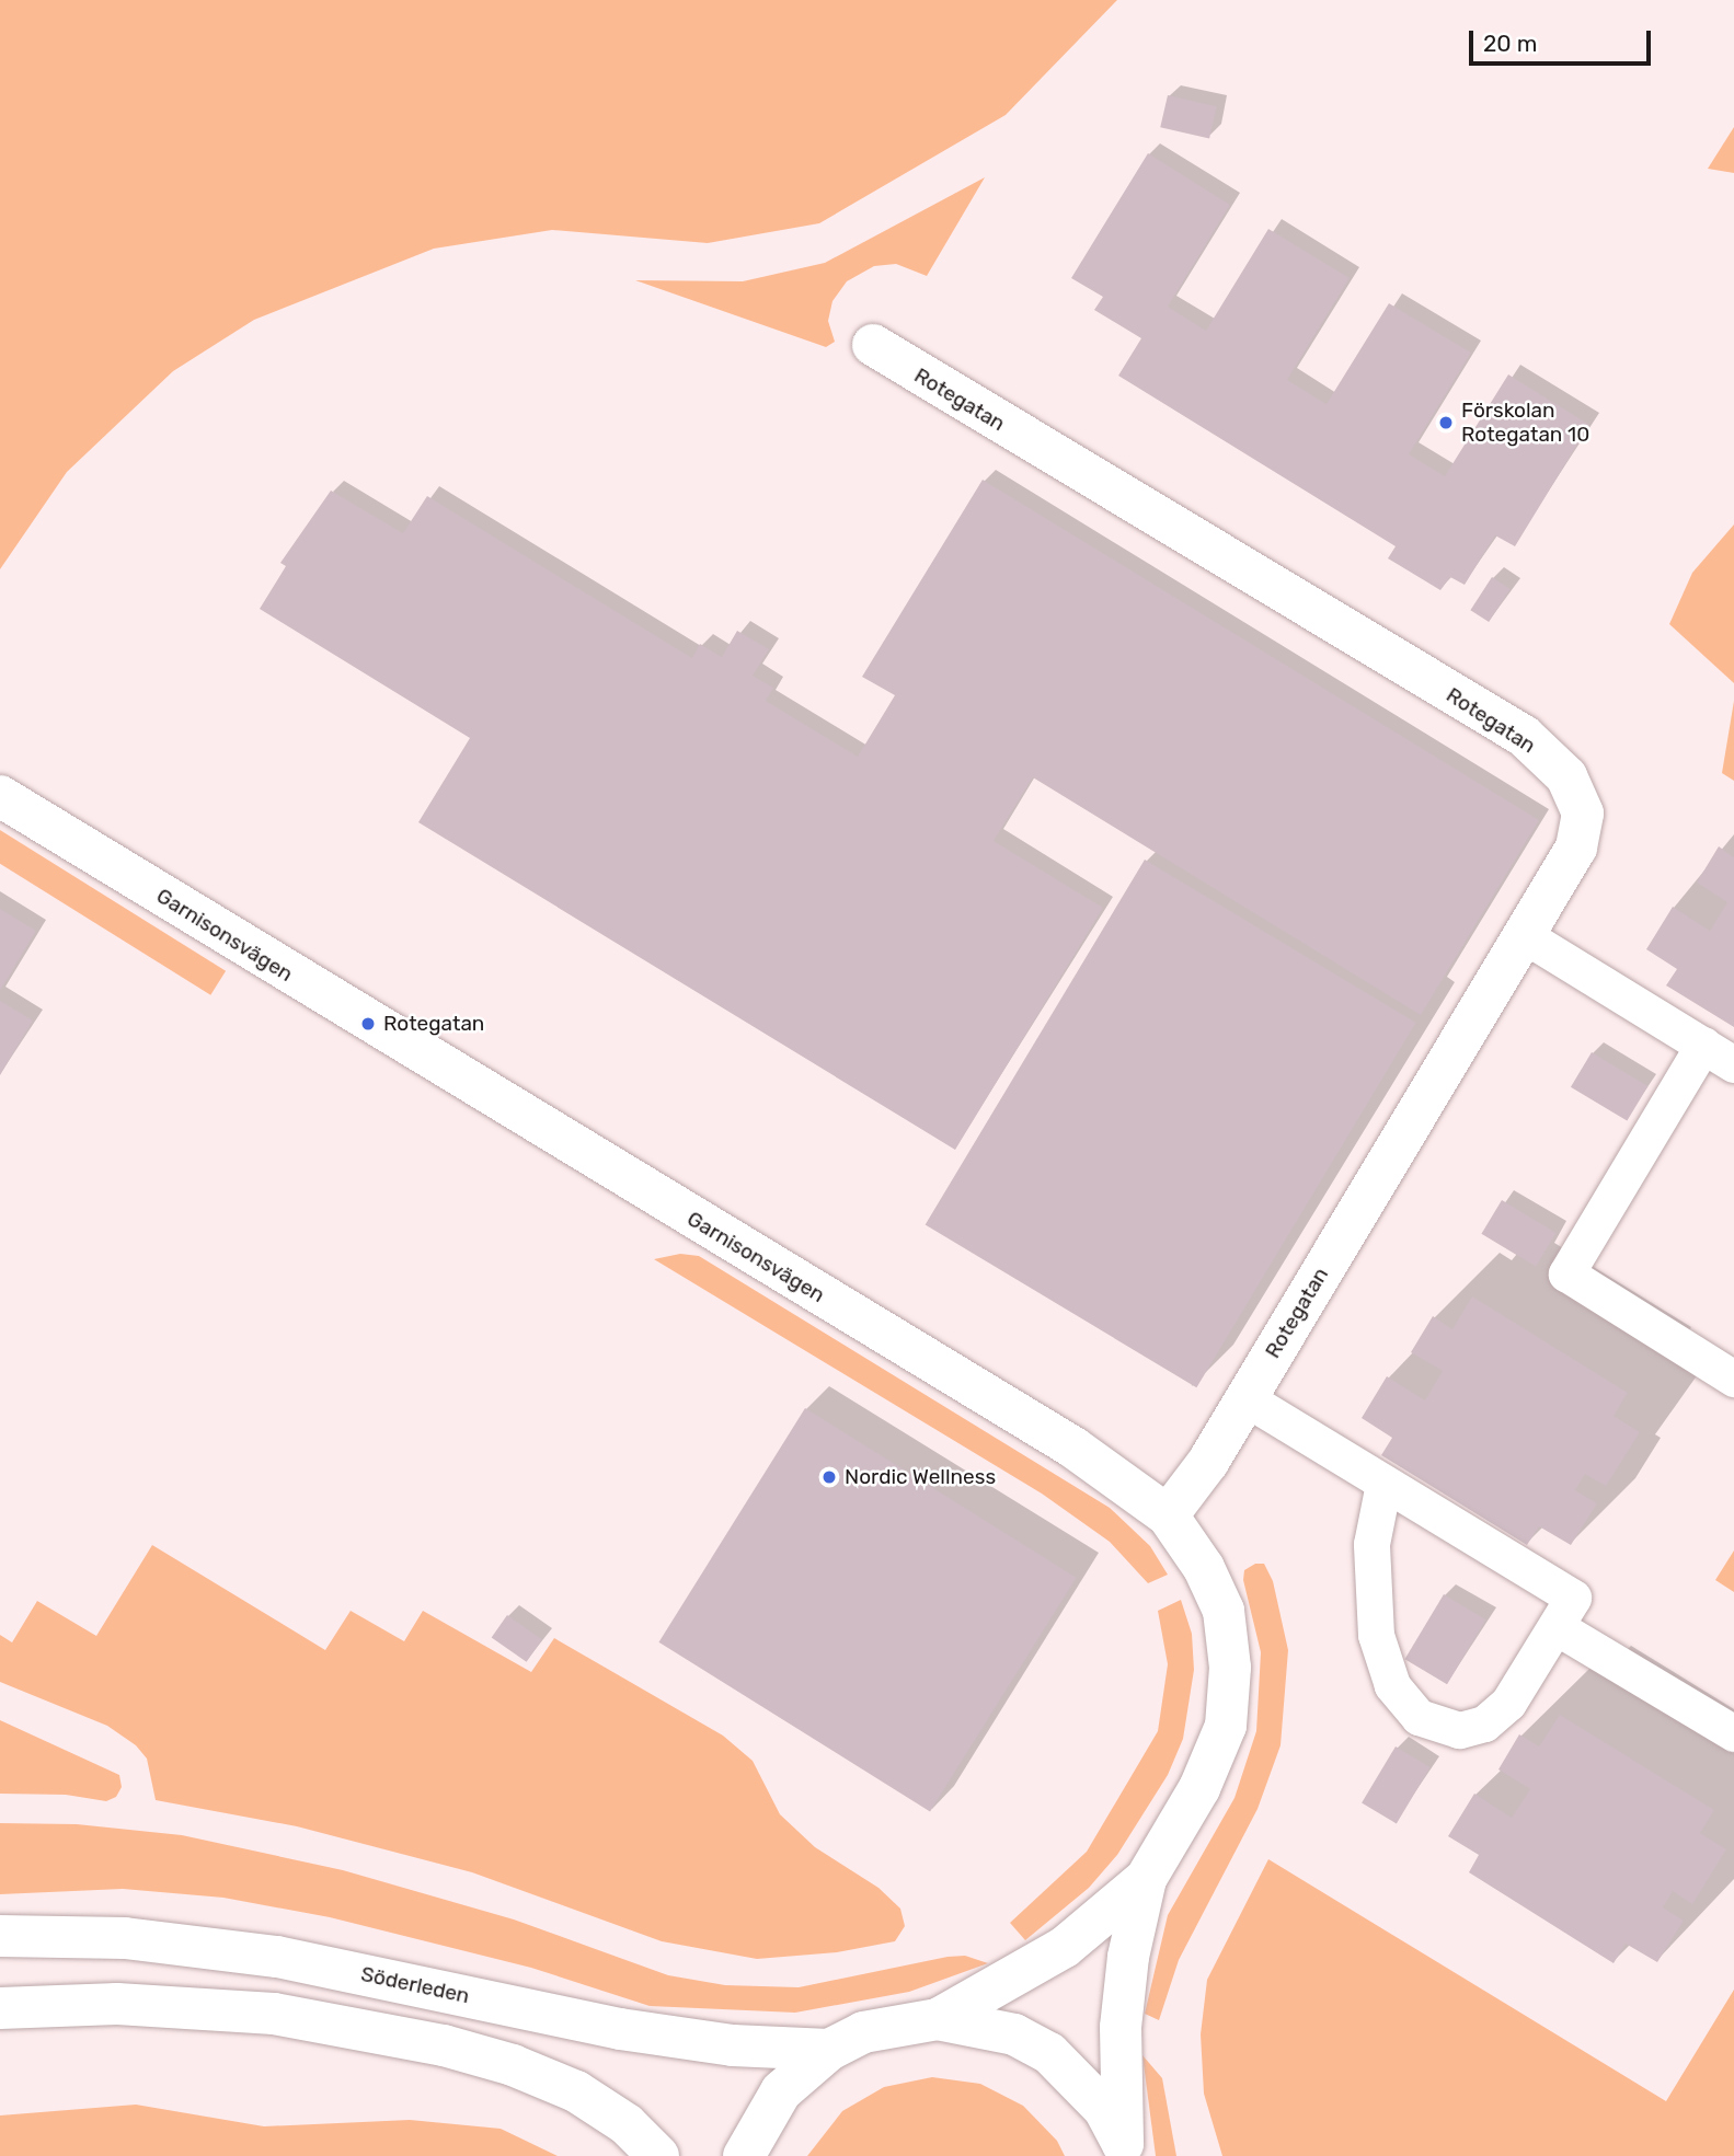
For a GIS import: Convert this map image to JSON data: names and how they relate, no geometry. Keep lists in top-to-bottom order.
{
  "streets": {
    "street": ["Rotegatan", "Garnisonsvägen", "Söderleden"]
  },
  "crossings": [
    ["Rotegatan", "Garnisonsvägen"]
  ],
  "places": ["Förskolan Rotegatan 10", "Rotegatan", "Nordic Wellness"],
  "scale_bar": "20 m"
}
